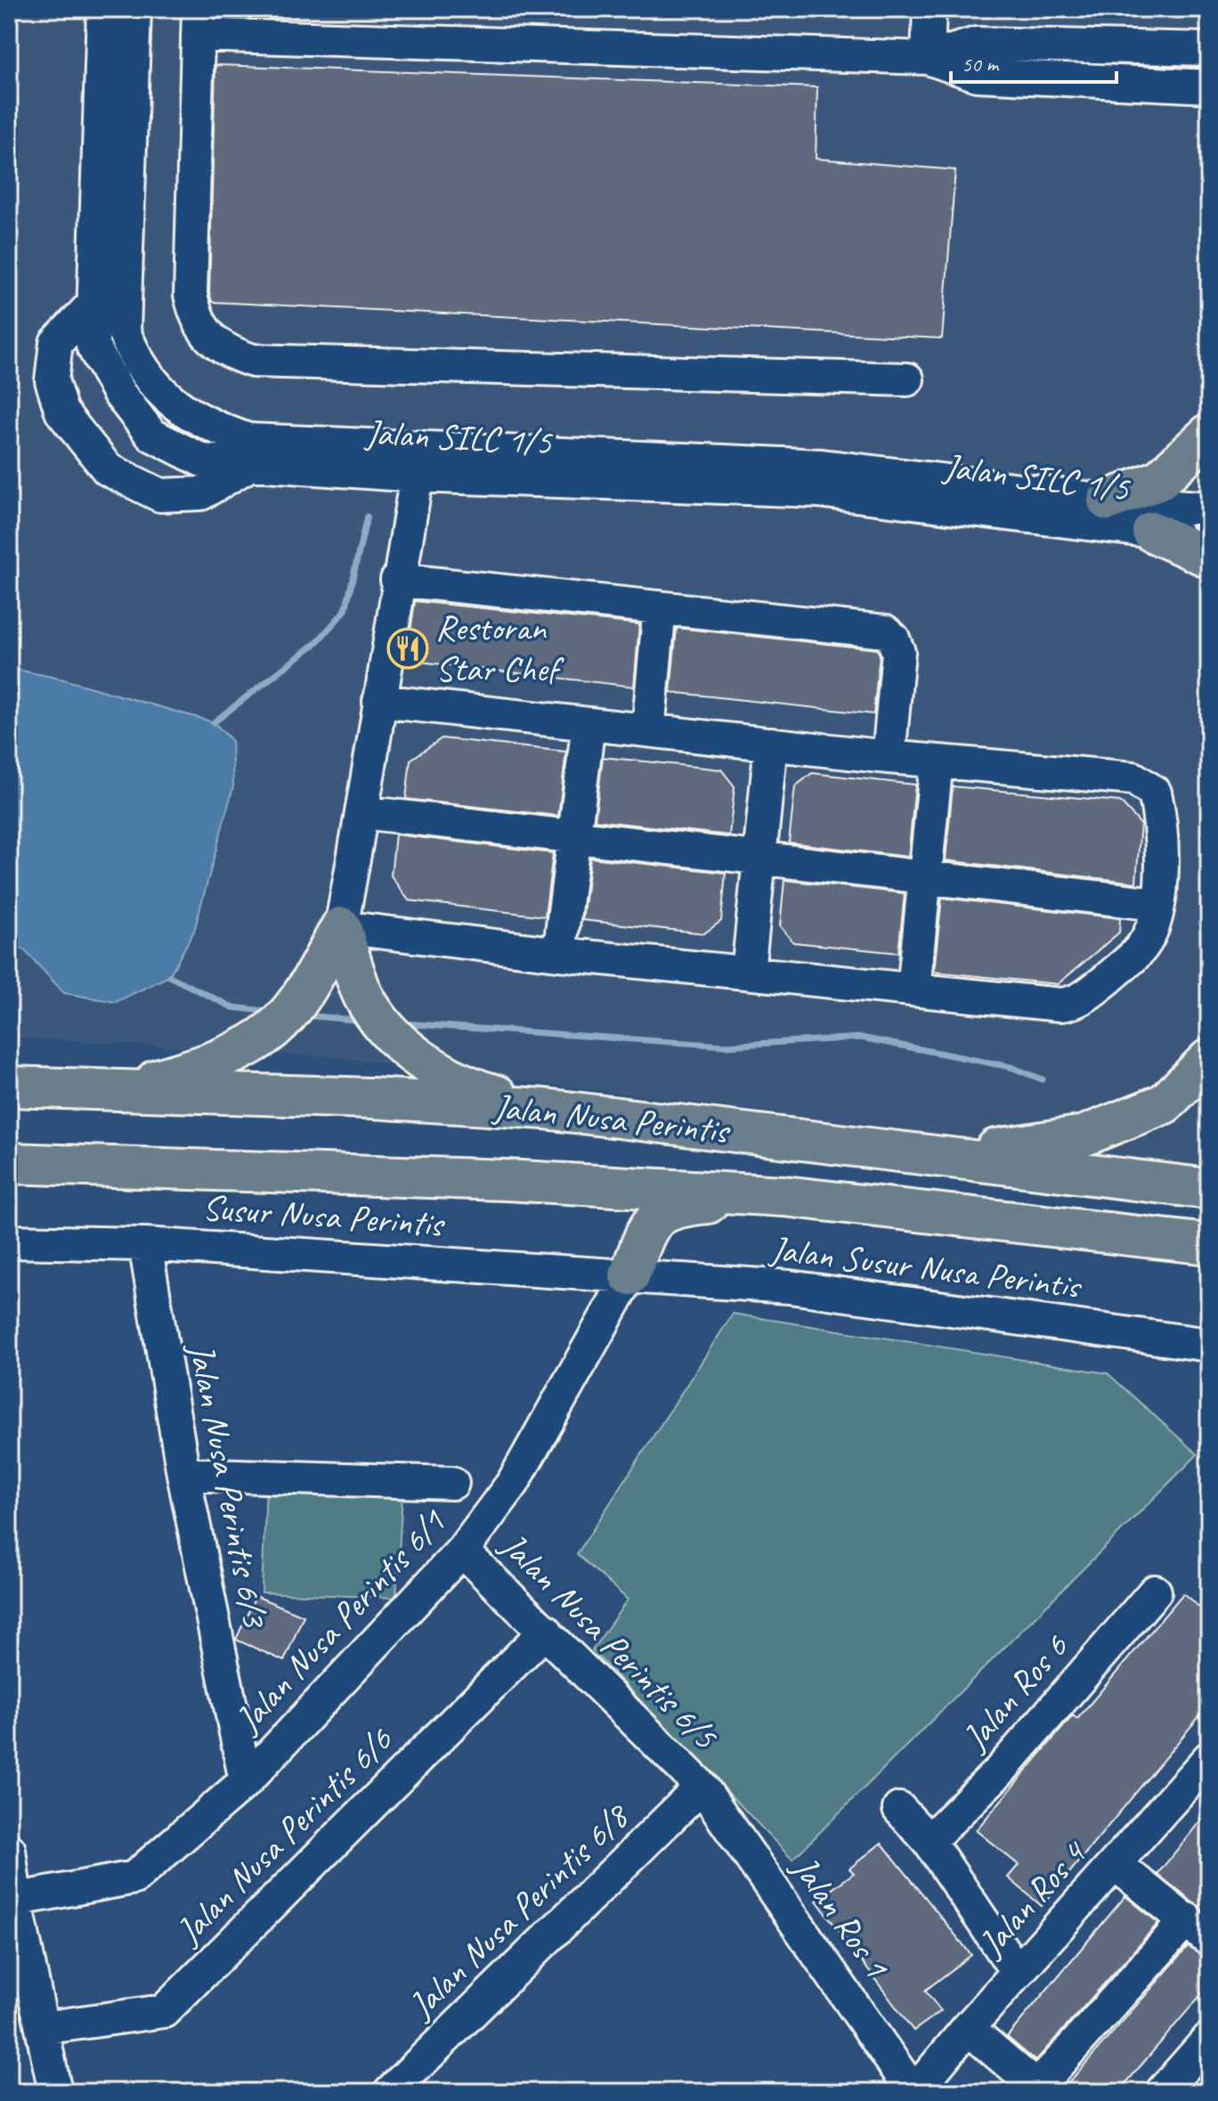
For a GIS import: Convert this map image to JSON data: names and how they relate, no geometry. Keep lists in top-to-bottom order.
{
  "streets": {
    "main road": ["Jalan Nusa Perintis"],
    "street": [
      "Jalan SILC 1/5",
      "Susur Nusa Perintis",
      "Jalan Susur Nusa Perintis",
      "Jalan Nusa Perintis 6/3",
      "Jalan Nusa Perintis 6/1",
      "Jalan Nusa Perintis 6/5",
      "Jalan Ros 6",
      "Jalan Nusa Perintis 6/6",
      "Jalan Ros 4",
      "Jalan Nusa Perintis 6/8",
      "Jalan Ros 1"
    ]
  },
  "crossings": [
    ["Susur Nusa Perintis", "Jalan Susur Nusa Perintis"],
    ["Susur Nusa Perintis", "Jalan Nusa Perintis 6/3"],
    ["Susur Nusa Perintis", "Jalan Nusa Perintis 6/1"],
    ["Jalan Susur Nusa Perintis", "Jalan Nusa Perintis 6/1"],
    ["Jalan Nusa Perintis 6/3", "Jalan Nusa Perintis 6/1"],
    ["Jalan Nusa Perintis 6/1", "Jalan Nusa Perintis 6/5"],
    ["Jalan Nusa Perintis 6/5", "Jalan Nusa Perintis 6/6"],
    ["Jalan Nusa Perintis 6/5", "Jalan Nusa Perintis 6/8"],
    ["Jalan Nusa Perintis 6/5", "Jalan Ros 1"],
    ["Jalan Ros 4", "Jalan Ros 1"],
    ["Jalan Nusa Perintis 6/8", "Jalan Ros 1"]
  ],
  "places": {
    "restaurant": ["Restoran Star Chef"]
  },
  "scale_bar": "50 m"
}
